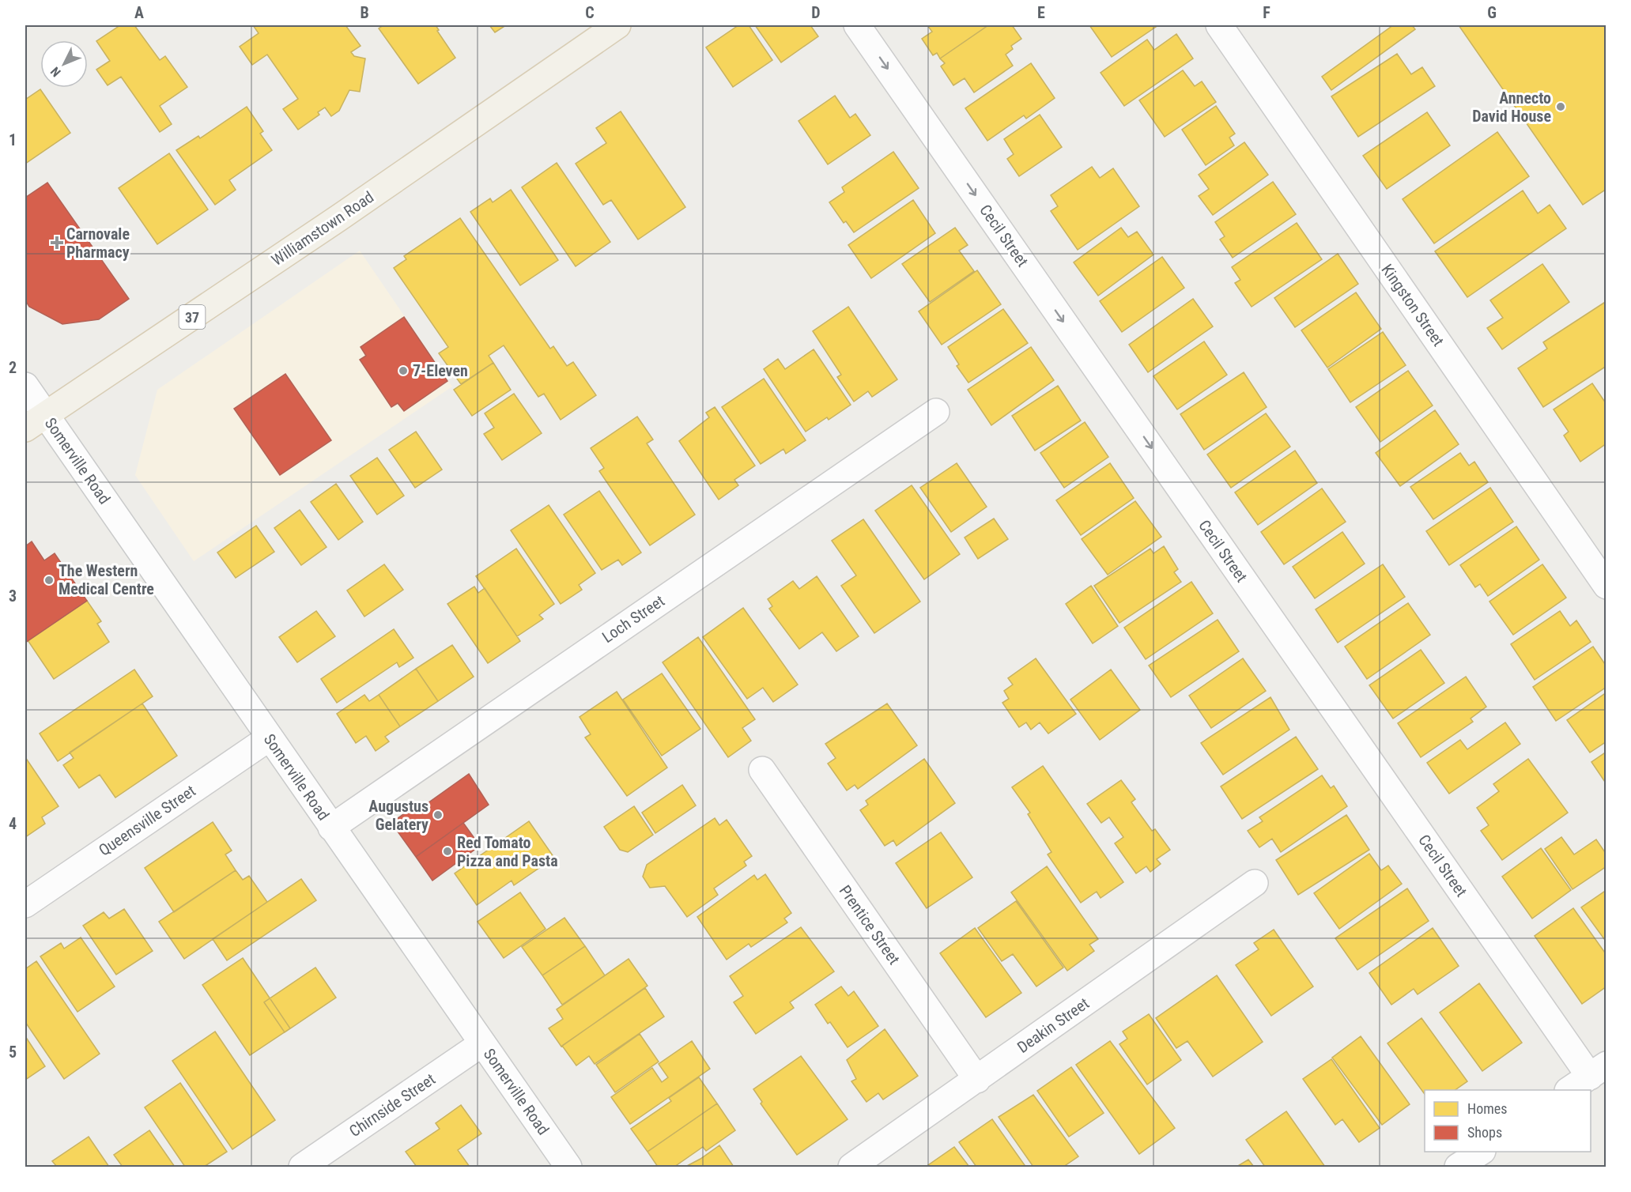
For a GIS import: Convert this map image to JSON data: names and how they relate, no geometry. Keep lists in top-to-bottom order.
{
  "streets": {
    "main road": ["Williamstown Road", "37"],
    "street": [
      "Cecil Street",
      "Kingston Street",
      "Somerville Road",
      "Loch Street",
      "Queensville Street",
      "Prentice Street",
      "Deakin Street",
      "Chirnside Street"
    ]
  },
  "crossings": [
    ["Williamstown Road", "Somerville Road"],
    ["Somerville Road", "Loch Street"],
    ["Somerville Road", "Queensville Street"],
    ["Somerville Road", "Chirnside Street"],
    ["Prentice Street", "Deakin Street"]
  ],
  "one_way": ["Cecil Street"],
  "places": {
    "other": [
      "Annecto David House",
      "7-Eleven",
      "The Western Medical Centre",
      "Augustus Gelatery",
      "Red Tomato Pizza and Pasta"
    ],
    "health": ["Carnovale Pharmacy"]
  },
  "legend": ["Homes", "Shops"],
  "north": "bottom left",
  "grid": {
    "columns": [
      "A",
      "B",
      "C",
      "D",
      "E",
      "F",
      "G"
    ],
    "rows": [
      "1",
      "2",
      "3",
      "4",
      "5"
    ]
  }
}
